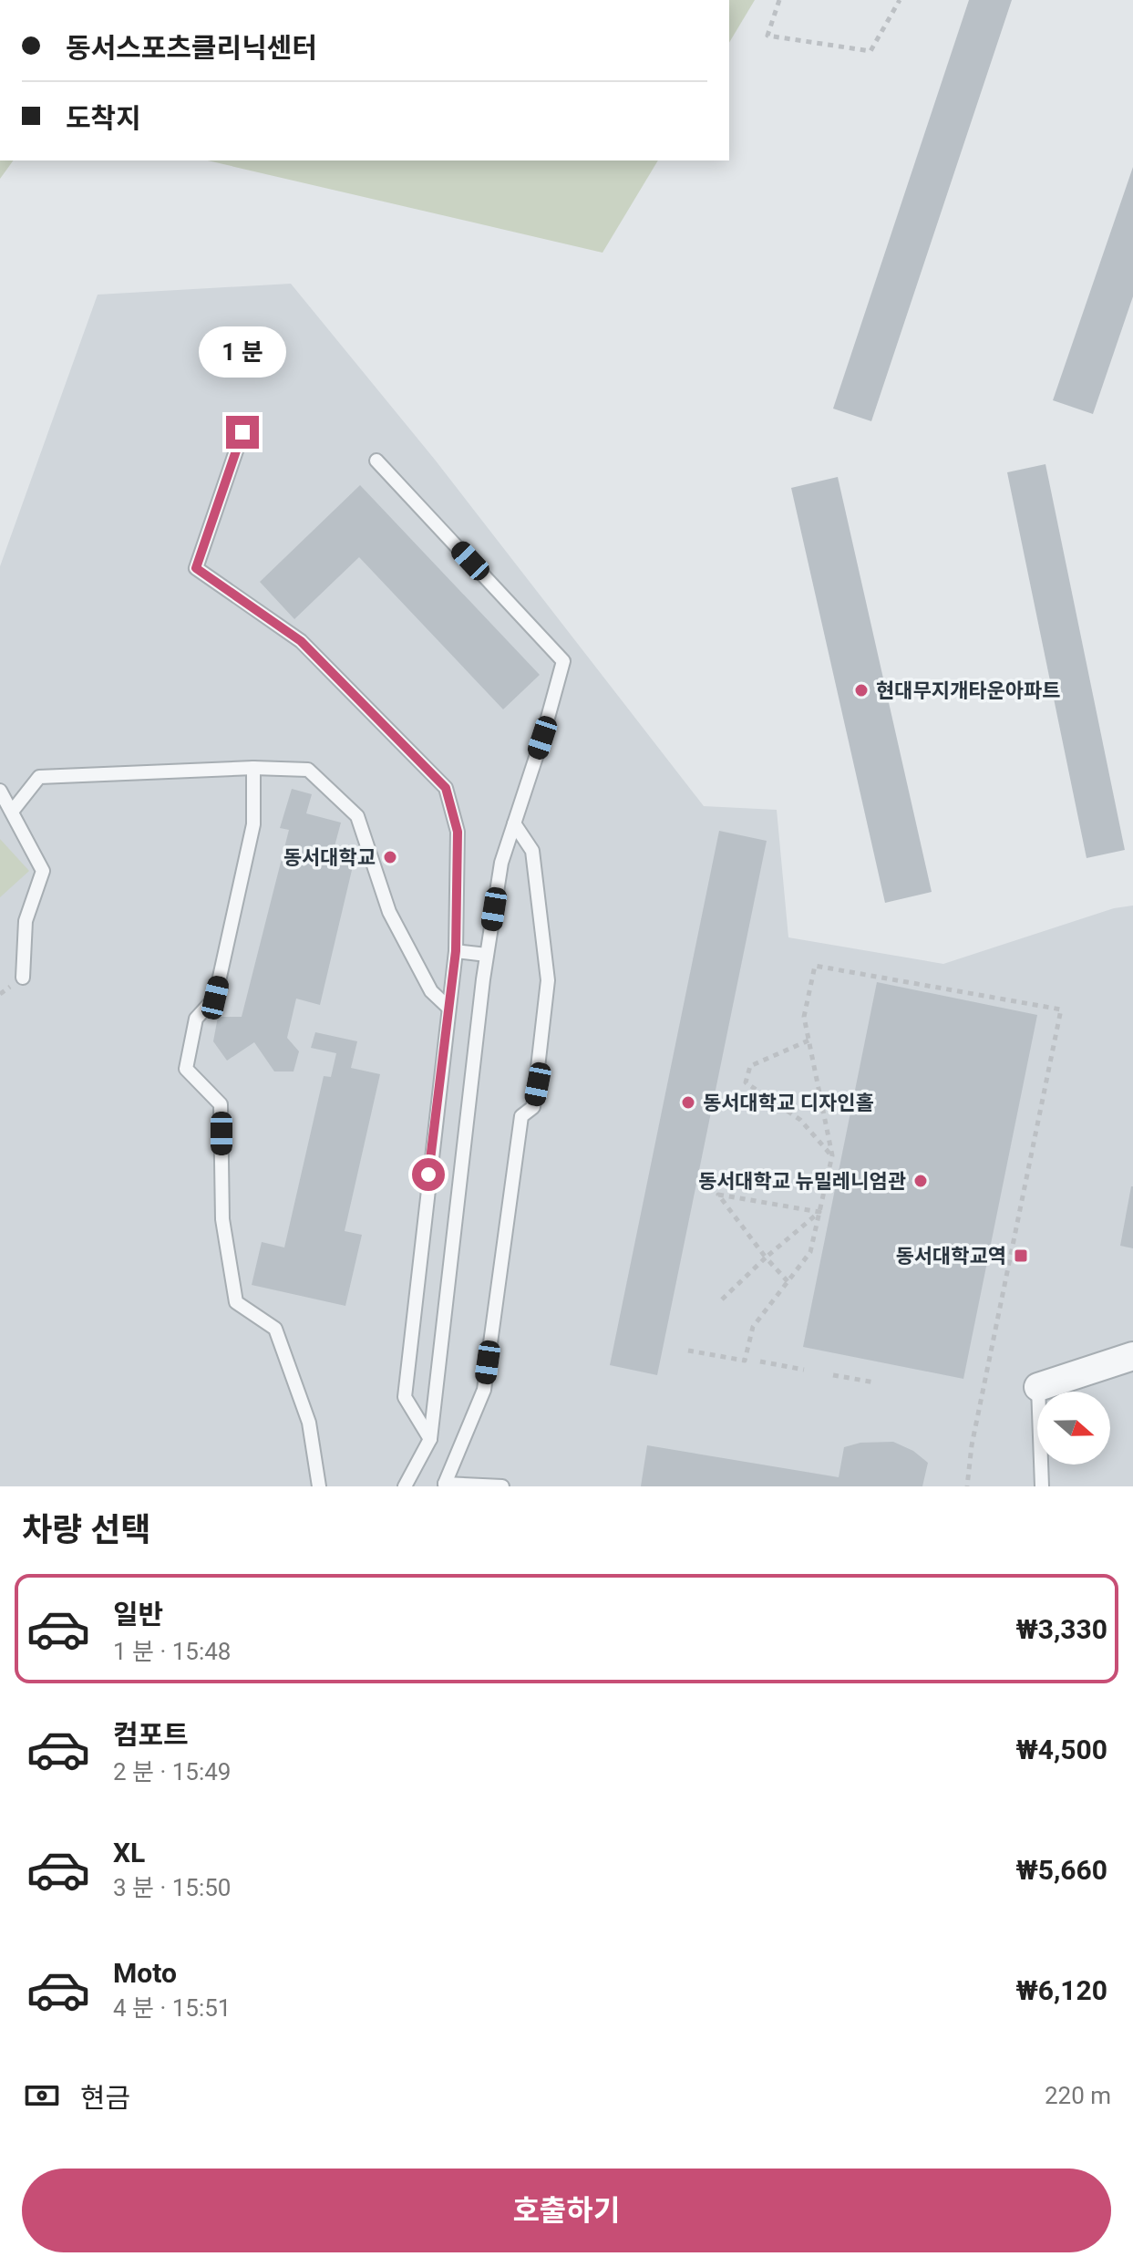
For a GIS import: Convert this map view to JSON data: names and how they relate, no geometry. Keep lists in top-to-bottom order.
{
  "places": {
    "other": [
      "현대무지개타운아파트",
      "동서대학교",
      "동서대학교 디자인홀",
      "동서대학교 뉴밀레니엄관"
    ],
    "transit": ["동서대학교역"]
  },
  "north": "right",
  "page": {
    "banner": ["동서스포츠클리닉센터", "도착지"],
    "bubble": "1 분",
    "heading": "차량 선택",
    "list": [
      {
        "name": "일반",
        "note": "1 분 · 15:48",
        "value": "₩3,330"
      },
      {
        "name": "컴포트",
        "note": "2 분 · 15:49",
        "value": "₩4,500"
      },
      {
        "name": "XL",
        "note": "3 분 · 15:50",
        "value": "₩5,660"
      },
      {
        "name": "Moto",
        "note": "4 분 · 15:51",
        "value": "₩6,120"
      }
    ],
    "pay": ["현금", "220 m"],
    "buttons": "호출하기"
  }
}
